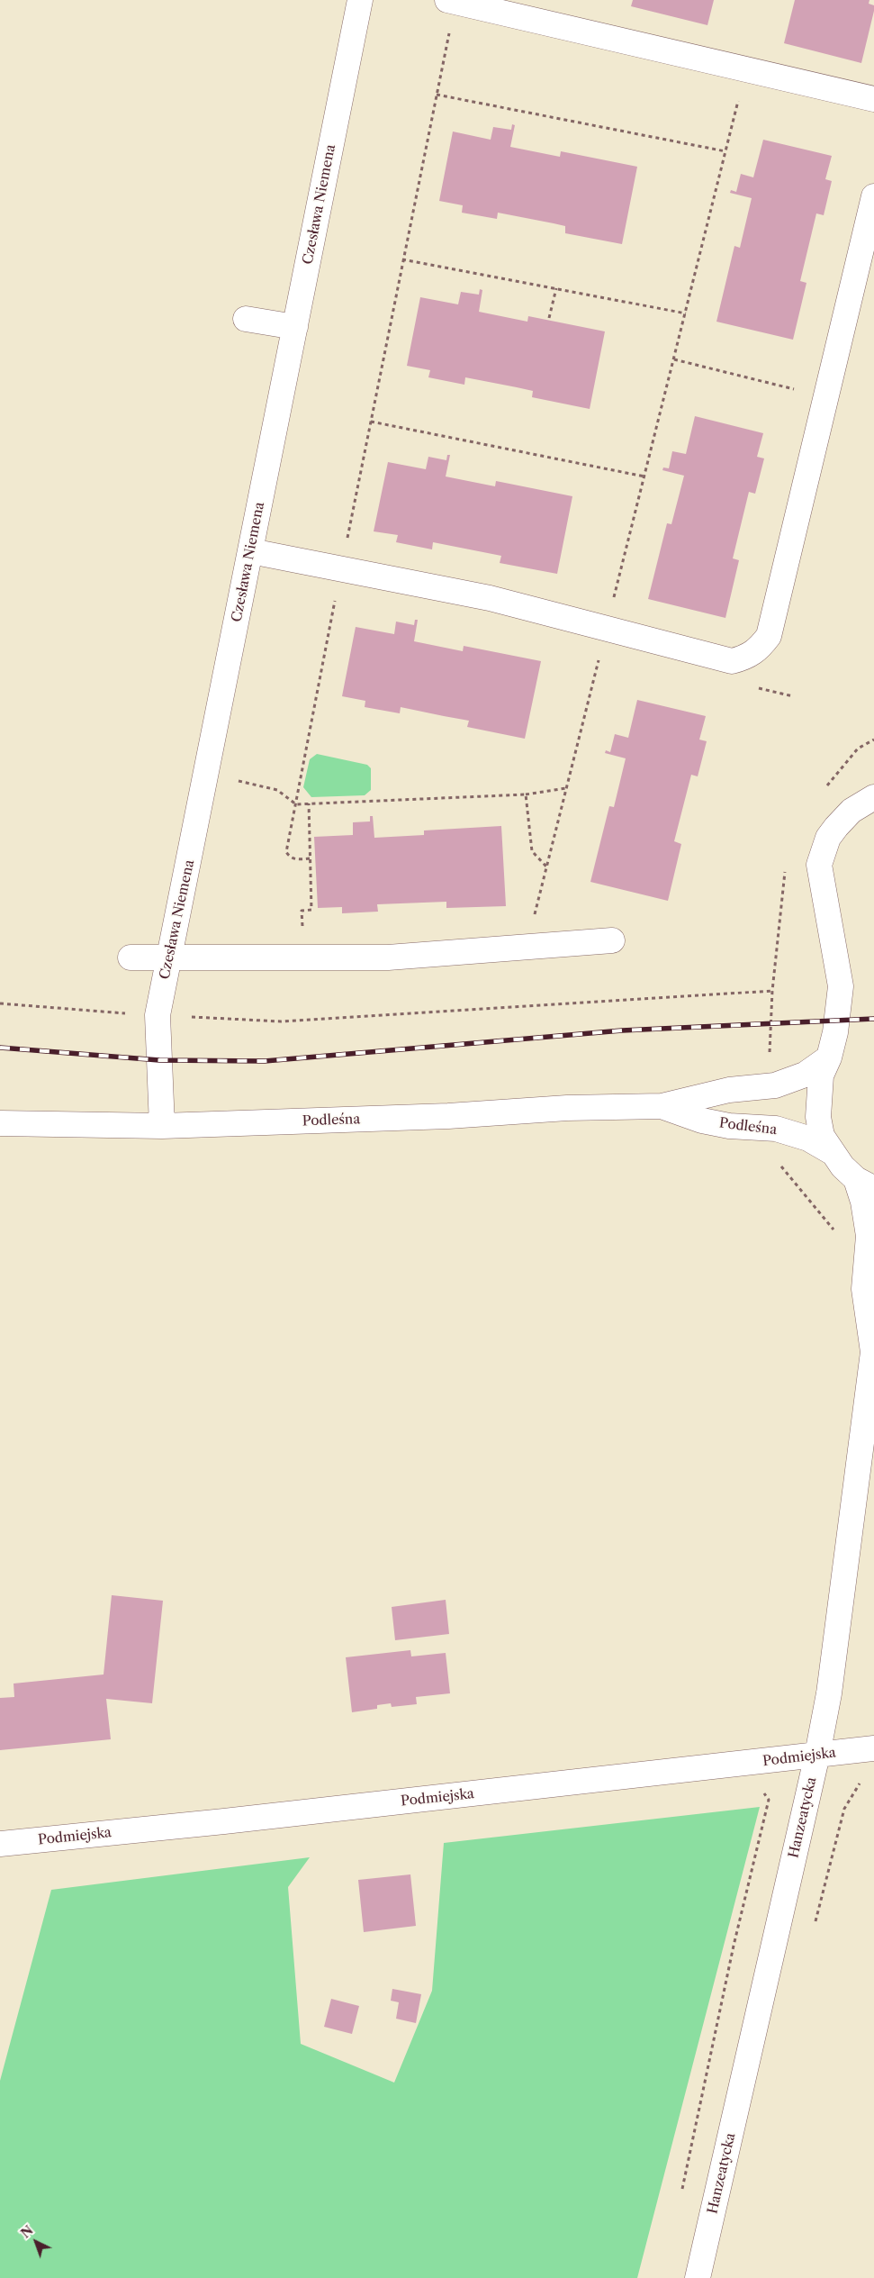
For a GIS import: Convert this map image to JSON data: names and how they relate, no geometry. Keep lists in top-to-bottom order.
{
  "streets": {
    "street": [
      "Czesława Niemena",
      "Podleśna",
      "Podmiejska",
      "Hanzeatycka"
    ]
  },
  "crossings": [
    ["Czesława Niemena", "Podleśna"],
    ["Podmiejska", "Hanzeatycka"]
  ],
  "north": "top left"
}
